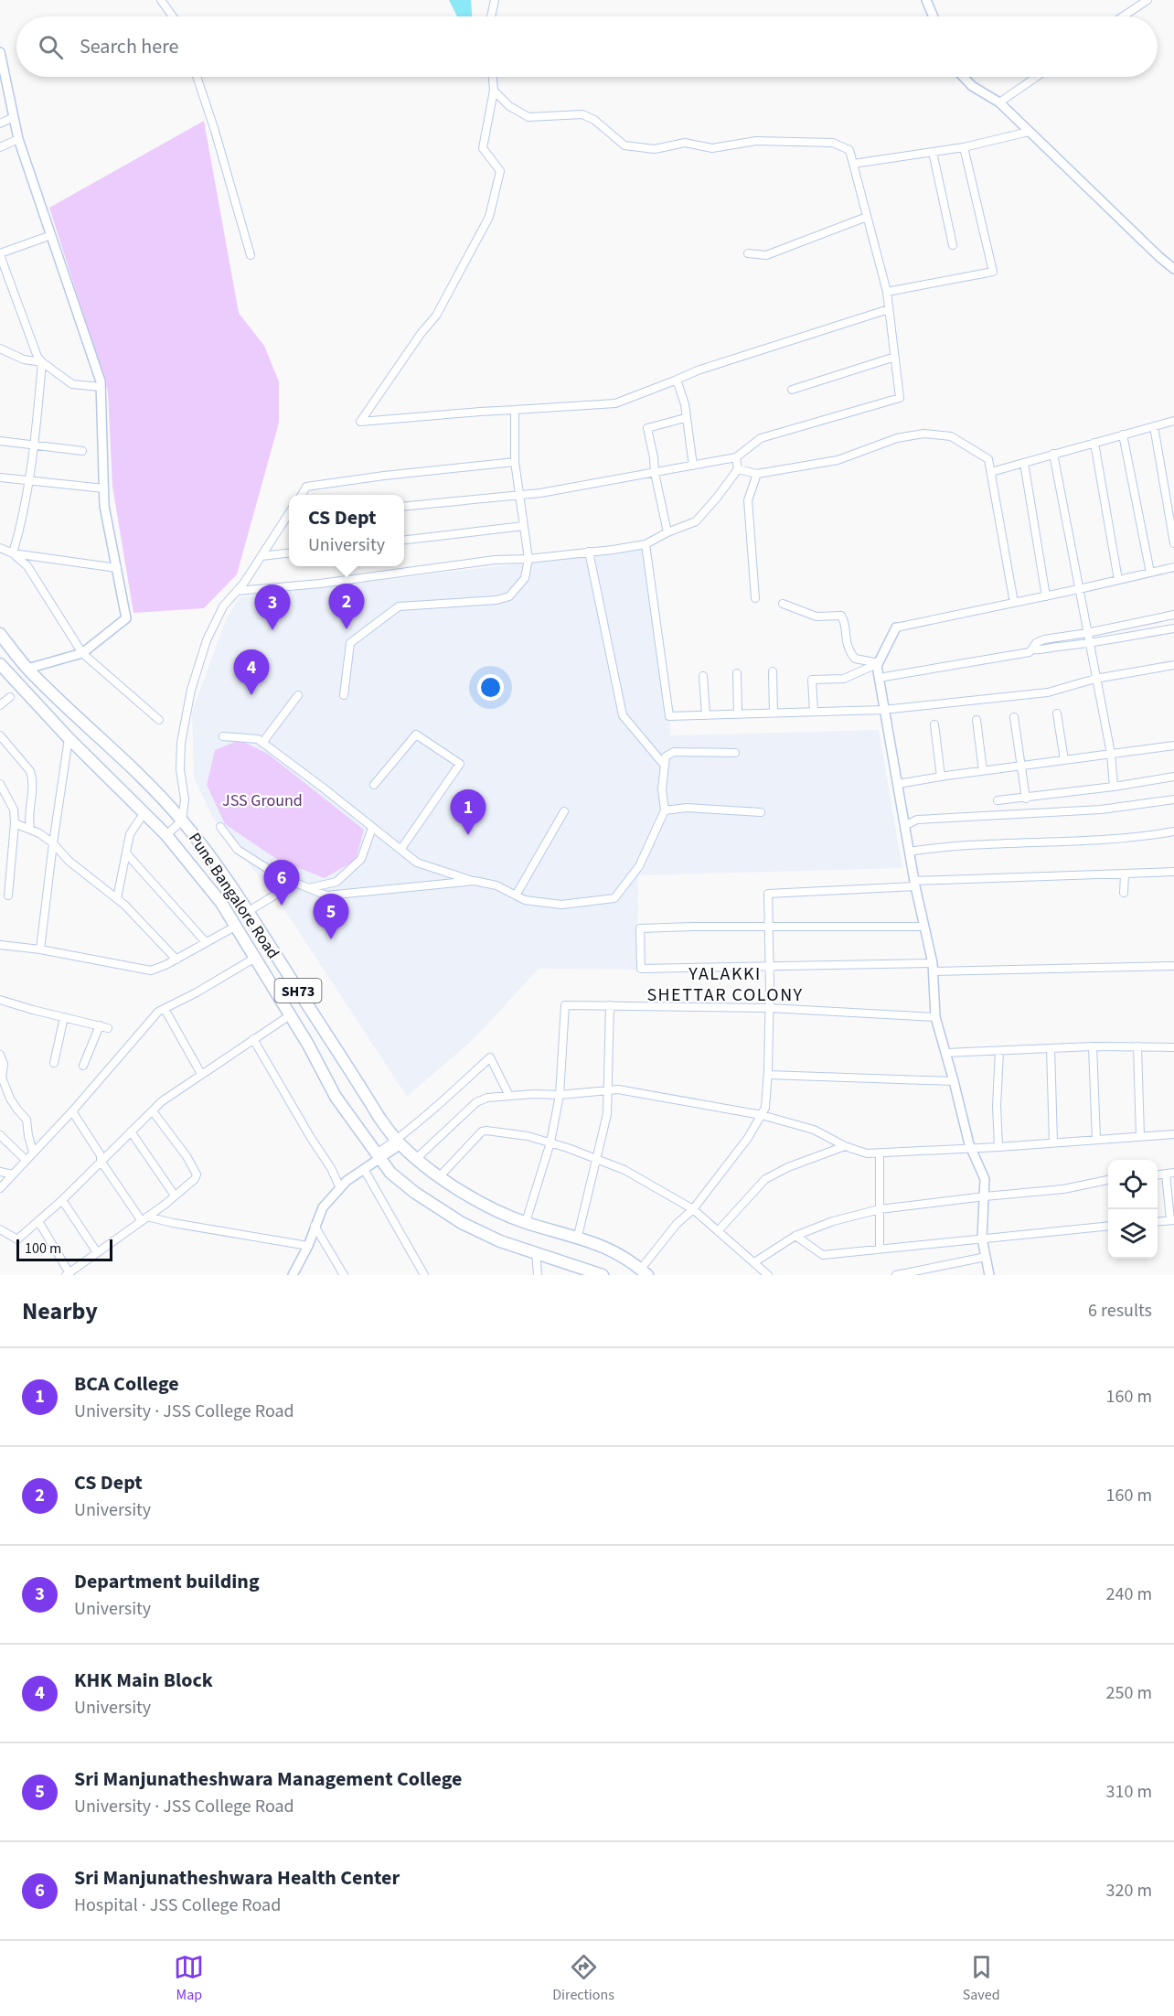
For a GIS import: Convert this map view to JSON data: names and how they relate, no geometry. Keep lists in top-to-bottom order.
{
  "streets": {
    "main road": ["Pune Bangalore Road", "SH73"]
  },
  "districts": ["YALAKKI SHETTAR COLONY"],
  "parks": ["JSS Ground"],
  "scale_bar": "100 m",
  "page": {
    "search": "Search here",
    "popup": ["CS Dept", "University"],
    "pins": [
      "2",
      "3",
      "4",
      "1",
      "6",
      "5"
    ],
    "scale": "100 m",
    "heading": ["Nearby", "6 results"],
    "list": [
      {
        "mark": "1",
        "name": "BCA College",
        "note": "University · JSS College Road",
        "value": "160 m"
      },
      {
        "mark": "2",
        "name": "CS Dept",
        "note": "University",
        "value": "160 m"
      },
      {
        "mark": "3",
        "name": "Department building",
        "note": "University",
        "value": "240 m"
      },
      {
        "mark": "4",
        "name": "KHK Main Block",
        "note": "University",
        "value": "250 m"
      },
      {
        "mark": "5",
        "name": "Sri Manjunatheshwara Management College",
        "note": "University · JSS College Road",
        "value": "310 m"
      },
      {
        "mark": "6",
        "name": "Sri Manjunatheshwara Health Center",
        "note": "Hospital · JSS College Road",
        "value": "320 m"
      }
    ],
    "nav": ["Map", "Directions", "Saved"]
  }
}
